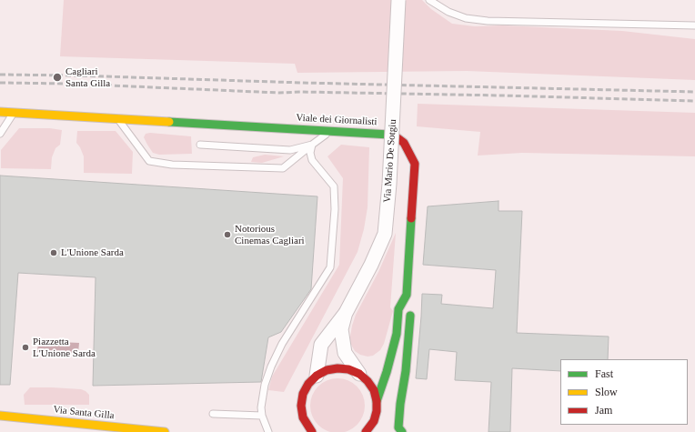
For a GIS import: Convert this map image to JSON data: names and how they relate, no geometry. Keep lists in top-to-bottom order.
{
  "streets": {
    "street": ["Viale dei Giornalisti", "Via Mario De Sotgiu", "Via Santa Gilla"]
  },
  "places": [
    "Cagliari Santa Gilla",
    "Notorious Cinemas Cagliari",
    "L'Unione Sarda",
    "Piazzetta L'Unione Sarda"
  ],
  "legend": ["Fast", "Slow", "Jam"]
}
